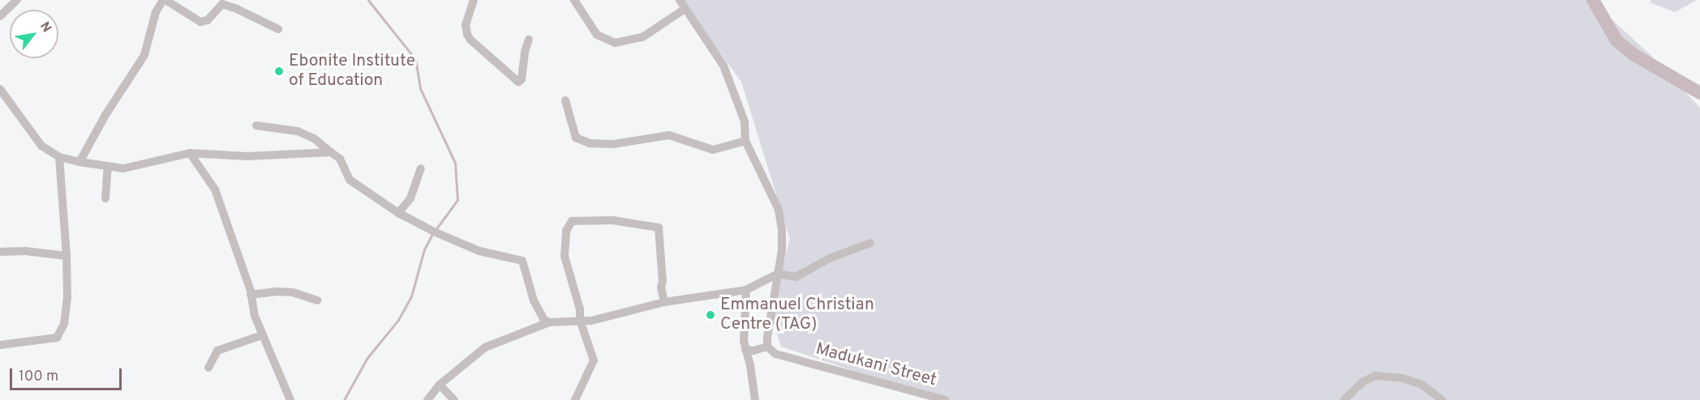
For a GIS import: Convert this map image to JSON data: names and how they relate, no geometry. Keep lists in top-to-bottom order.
{
  "streets": {
    "street": ["Madukani Street"]
  },
  "places": ["Ebonite Institute of Education", "Emmanuel Christian Centre (TAG)"],
  "scale_bar": "100 m",
  "north": "top right"
}
